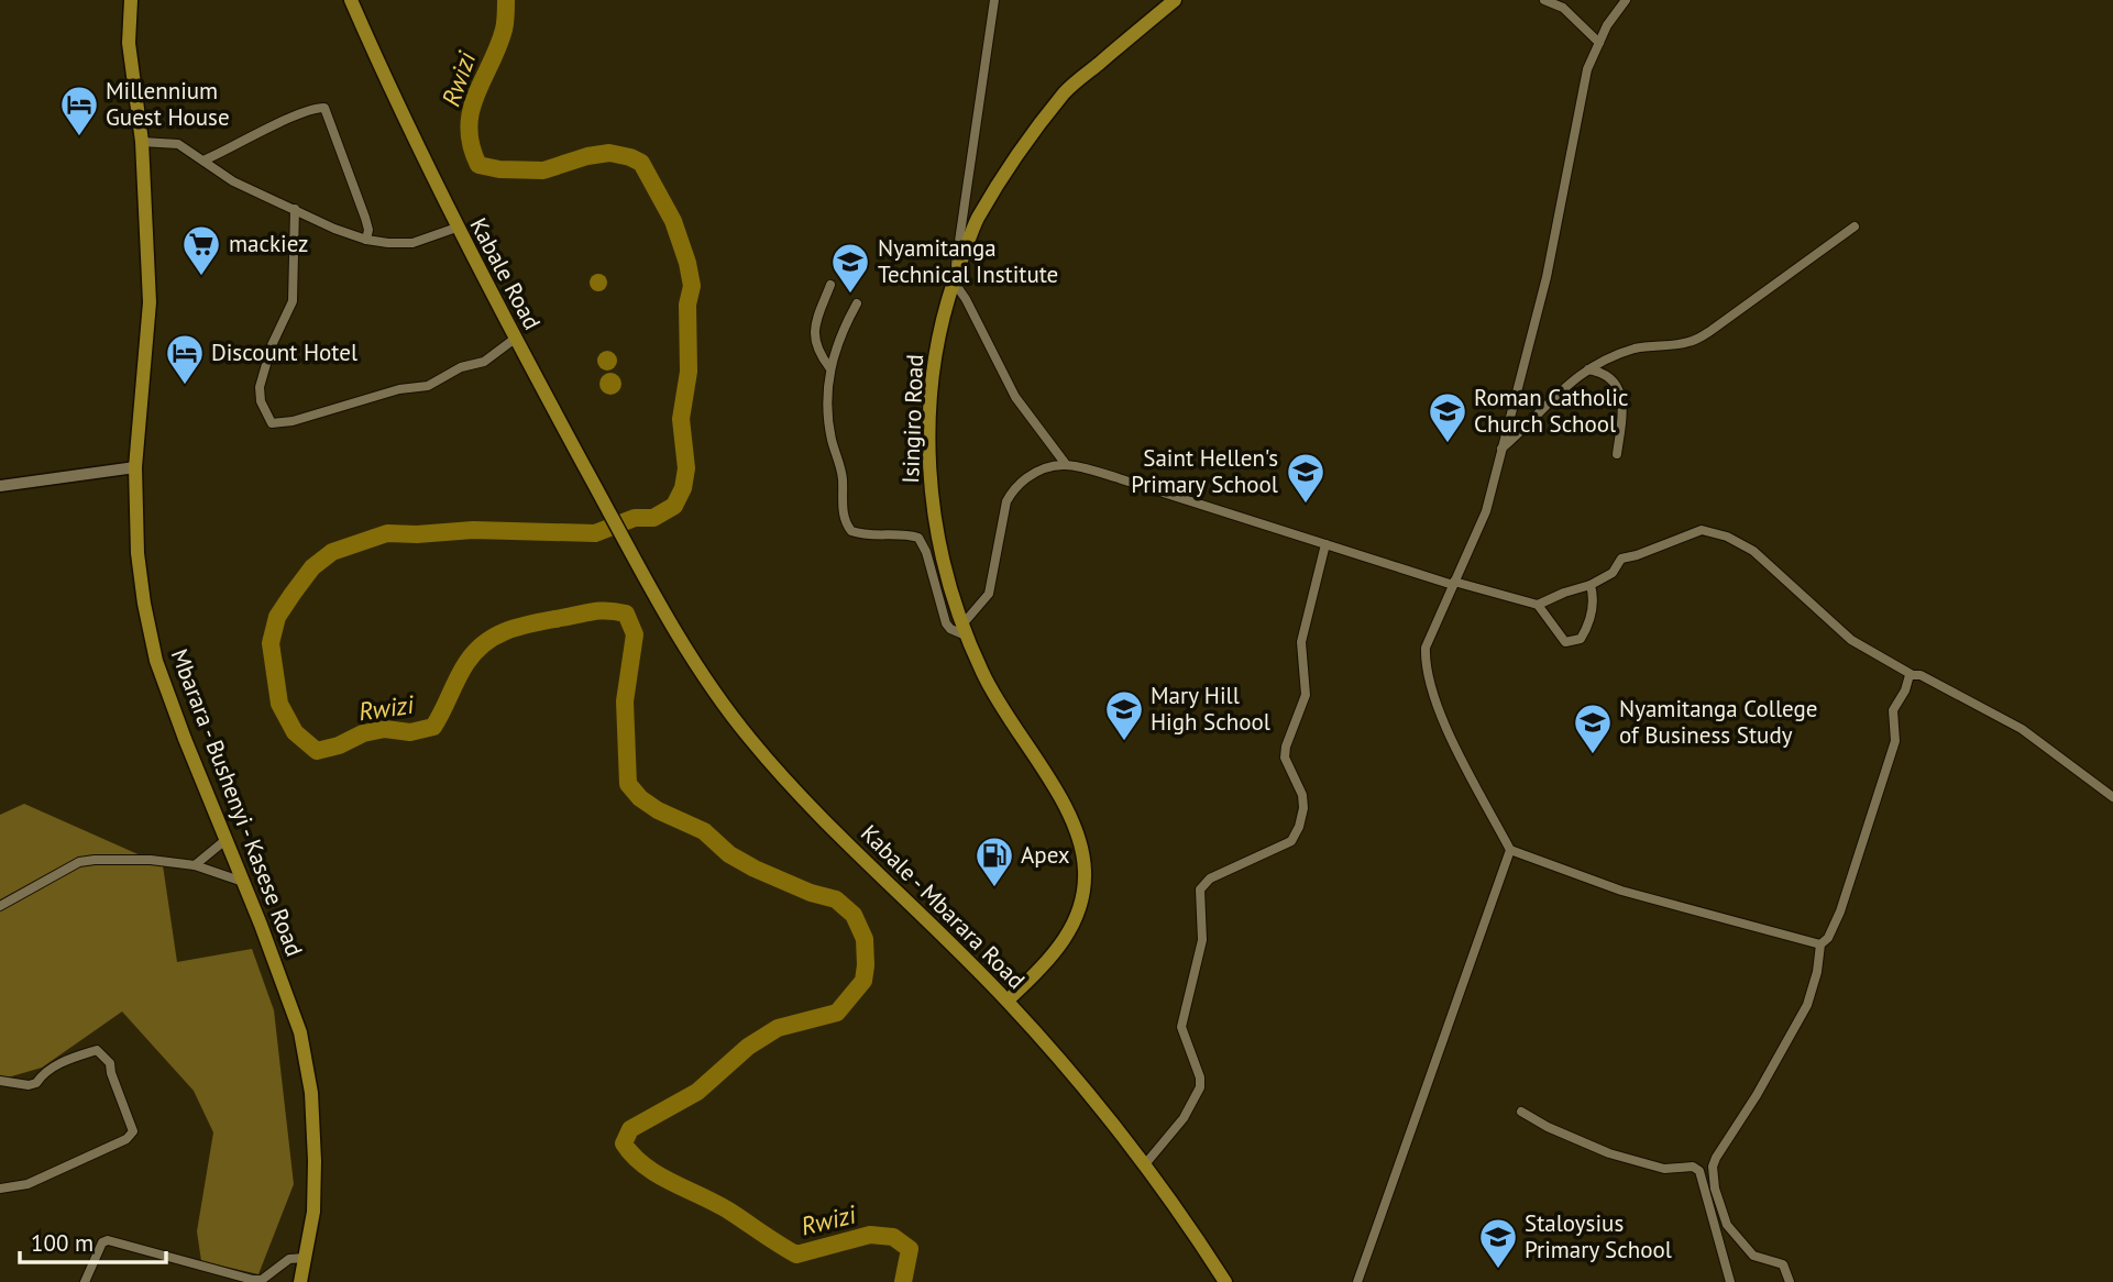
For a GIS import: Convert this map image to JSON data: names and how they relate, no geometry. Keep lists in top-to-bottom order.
{
  "streets": {
    "main road": [
      "Kabale Road",
      "Isingiro Road",
      "Mbarara - Bushenyi - Kasese Road",
      "Kabale - Mbarara Road"
    ]
  },
  "crossings": [
    ["Kabale Road", "Kabale - Mbarara Road"],
    ["Isingiro Road", "Kabale - Mbarara Road"]
  ],
  "water": ["Rwizi"],
  "places": {
    "hotel": ["Millennium Guest House", "Discount Hotel"],
    "supermarket": ["mackiez"],
    "school or university": [
      "Nyamitanga Technical Institute",
      "Roman Catholic Church School",
      "Saint Hellen's Primary School",
      "Mary Hill High School",
      "Nyamitanga College of Business Study",
      "Staloysius Primary School"
    ],
    "fuel station": ["Apex"]
  },
  "scale_bar": "100 m"
}
